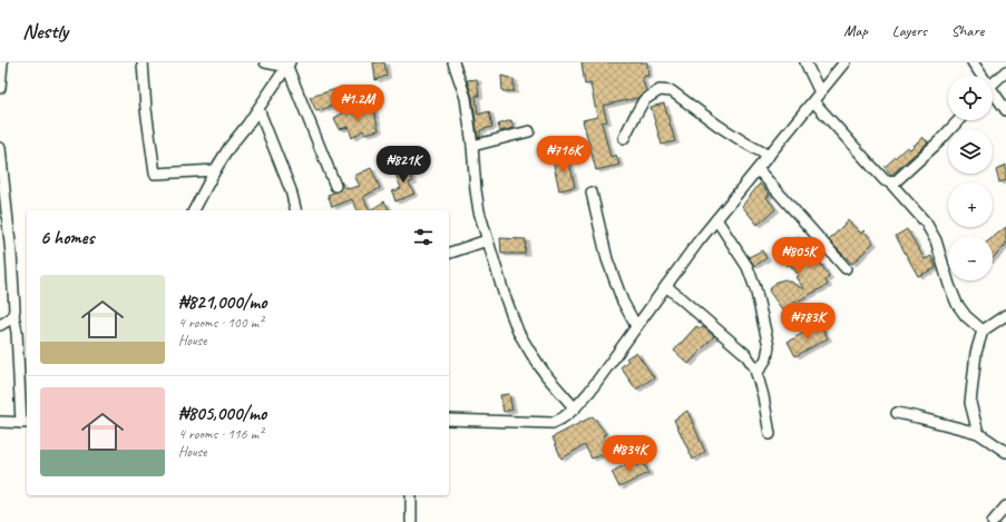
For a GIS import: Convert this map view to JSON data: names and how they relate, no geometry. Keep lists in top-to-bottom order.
{
  "page": {
    "header": "Nestly",
    "nav": ["Map", "Layers", "Share"],
    "map_buttons": ["+", "−"],
    "price": [
      "₦1.2M",
      "₦716K",
      "₦821K",
      "₦805K",
      "₦783K",
      "₦834K"
    ],
    "heading": "6 homes",
    "list": [
      {
        "name": "₦821,000/mo",
        "note": "4 rooms · 100 m² · House"
      },
      {
        "name": "₦805,000/mo",
        "note": "4 rooms · 116 m² · House"
      }
    ]
  }
}
